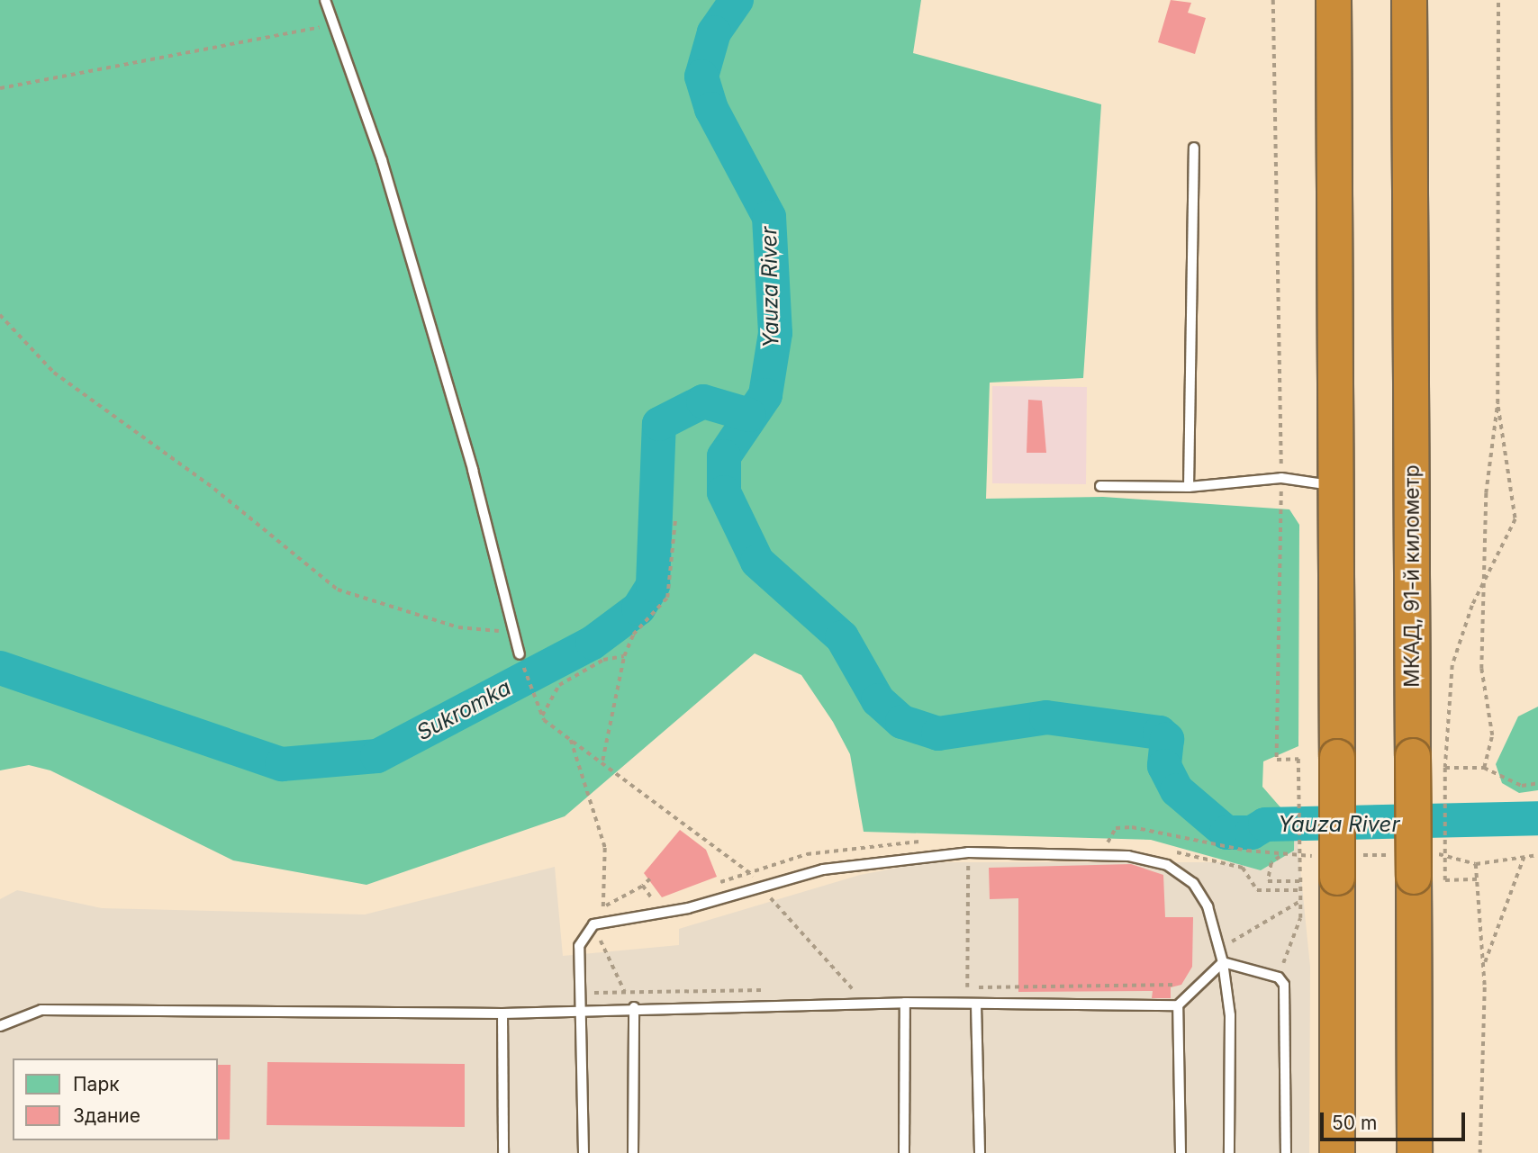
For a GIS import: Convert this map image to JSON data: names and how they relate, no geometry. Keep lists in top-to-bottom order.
{
  "streets": {
    "highway": ["МКАД, 91-й километр"]
  },
  "water": ["Yauza River", "Sukromka"],
  "legend": ["Парк", "Здание"],
  "scale_bar": "50 m"
}
